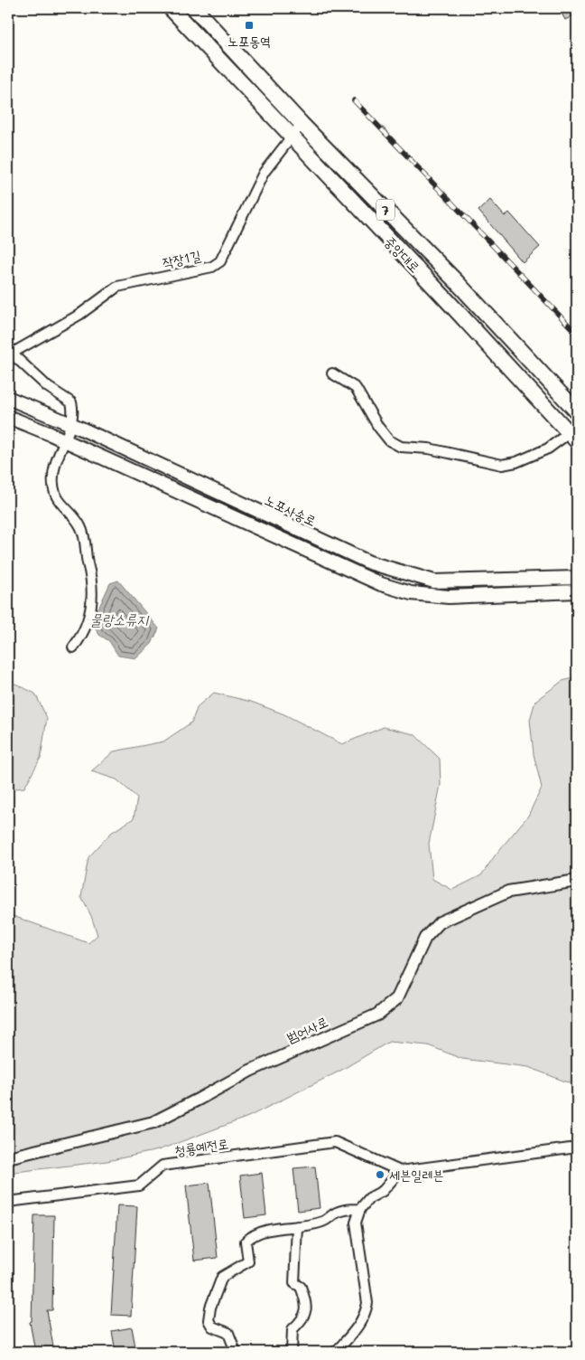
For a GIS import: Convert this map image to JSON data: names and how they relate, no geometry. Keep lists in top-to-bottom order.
{
  "streets": {
    "main road": ["7", "중앙대로", "노포사송로"],
    "street": ["작장1길", "범어사로", "청룡예전로"]
  },
  "crossings": [
    ["중앙대로", "작장1길"]
  ],
  "water": ["물랑소류지"],
  "places": {
    "transit": ["노포동역"],
    "other": ["세븐일레븐"]
  }
}
